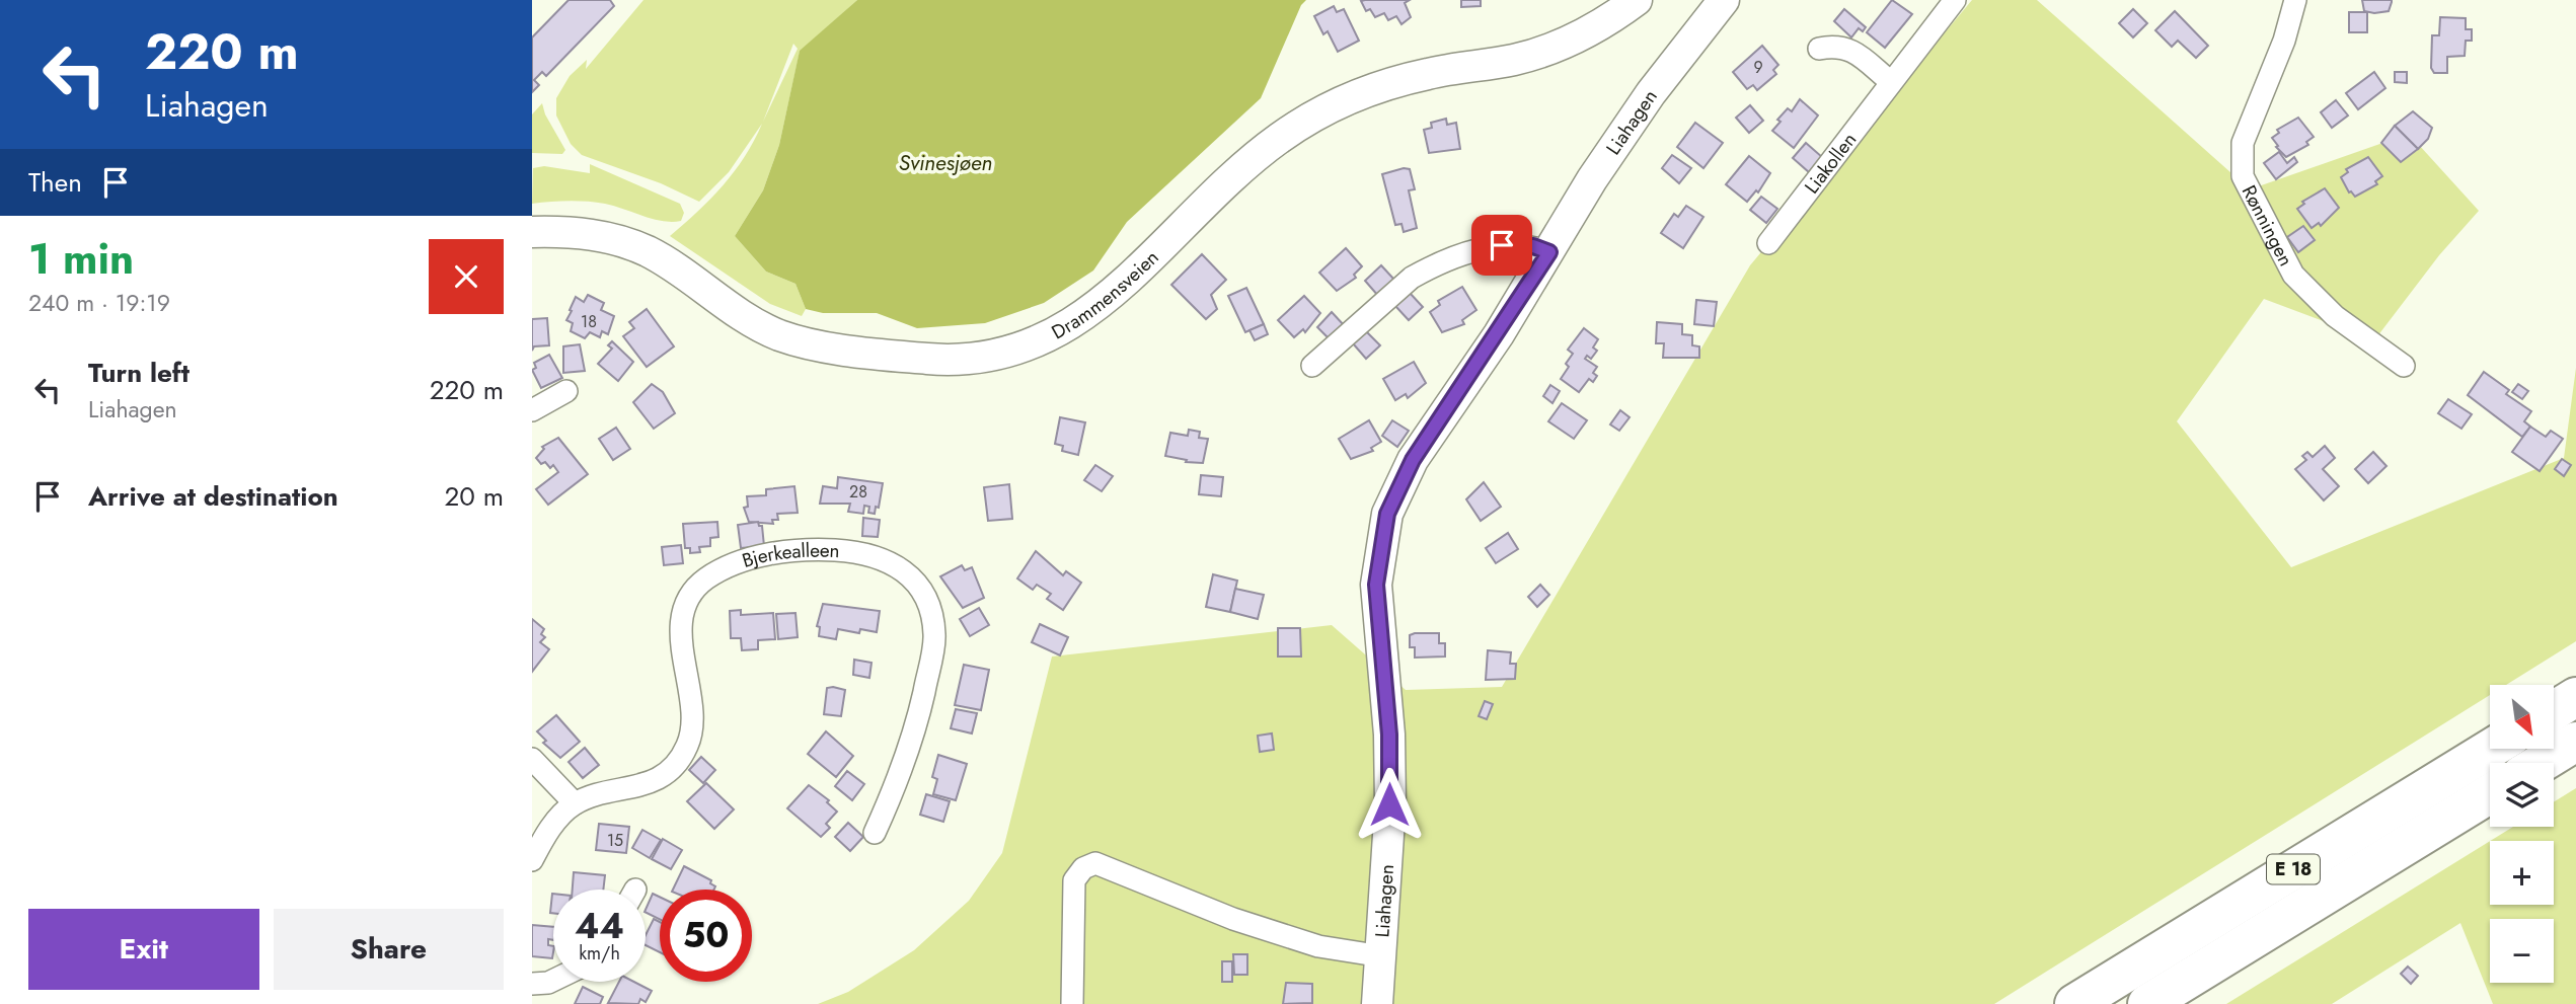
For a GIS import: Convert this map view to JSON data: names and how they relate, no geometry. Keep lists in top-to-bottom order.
{
  "streets": {
    "highway": ["E 18"],
    "main road": ["Liahagen", "Drammensveien"],
    "street": ["Liakollen", "Rønningen", "Bjerkealleen"]
  },
  "water": ["Svinesjøen"],
  "house_numbers": [
    "9",
    "18",
    "28",
    "15"
  ],
  "north": "bottom right",
  "page": {
    "turn": ["220 m", "Liahagen"],
    "then": "Then",
    "heading": ["1 min", "240 m · 19:19"],
    "list": [
      {
        "name": "Turn left",
        "note": "Liahagen",
        "value": "220 m"
      },
      {
        "name": "Arrive at destination",
        "value": "20 m"
      }
    ],
    "map_buttons": ["+", "−"],
    "speed": "44 km/h",
    "limit": "50",
    "buttons": ["Exit", "Share"]
  }
}
